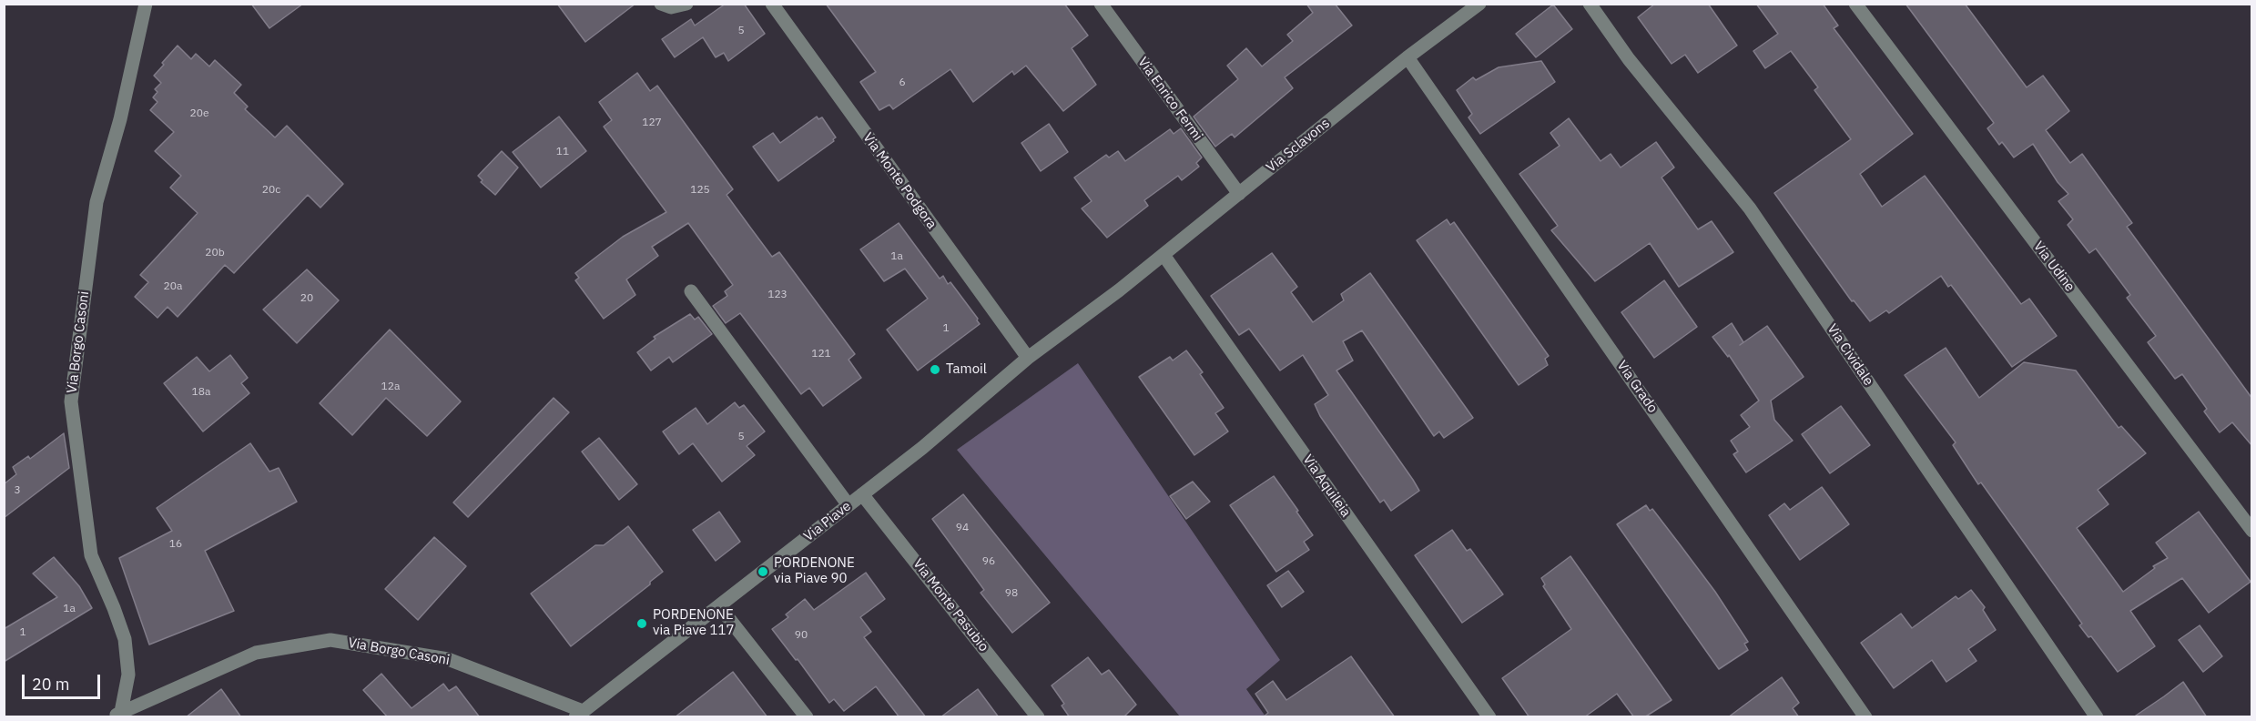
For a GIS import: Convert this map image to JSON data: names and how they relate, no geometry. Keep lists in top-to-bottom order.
{
  "streets": {
    "street": [
      "Via Enrico Fermi",
      "Via Sclavons",
      "Via Monte Podgora",
      "Via Udine",
      "Via Borgo Casoni",
      "Via Cividale",
      "Via Grado",
      "Via Aquileia",
      "Via Piave",
      "Via Monte Pasubio"
    ]
  },
  "crossings": [
    ["Via Enrico Fermi", "Via Sclavons"],
    ["Via Sclavons", "Via Grado"],
    ["Via Sclavons", "Via Aquileia"],
    ["Via Sclavons", "Via Piave"],
    ["Via Monte Podgora", "Via Piave"],
    ["Via Borgo Casoni", "Via Piave"],
    ["Via Piave", "Via Monte Pasubio"]
  ],
  "places": ["Tamoil", "PORDENONE via Piave 90", "PORDENONE via Piave 117"],
  "house_numbers": [
    "5",
    "6",
    "20e",
    "127",
    "11",
    "20c",
    "125",
    "20b",
    "1a",
    "20a",
    "123",
    "20",
    "1",
    "121",
    "12a",
    "18a",
    "5",
    "3",
    "94",
    "16",
    "96",
    "98",
    "1a",
    "1",
    "90"
  ],
  "scale_bar": "20 m"
}
